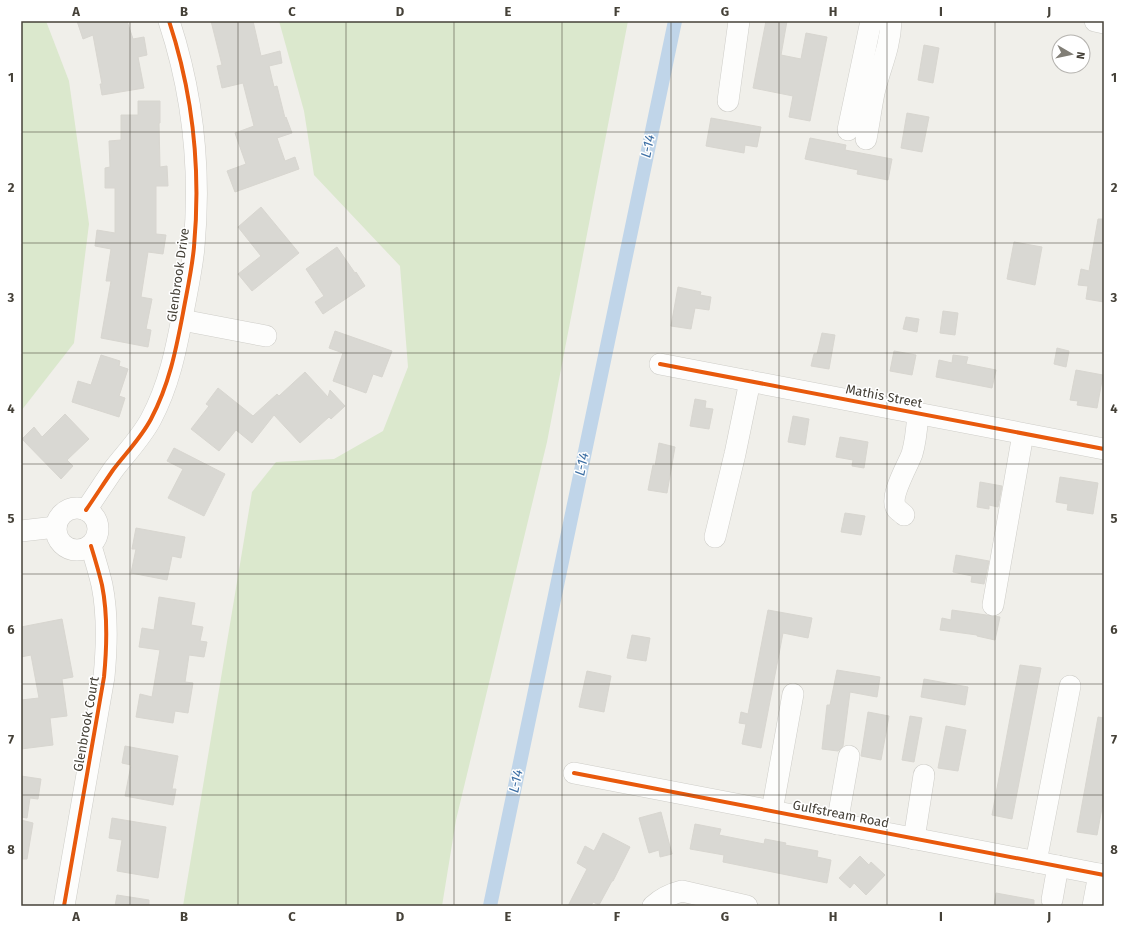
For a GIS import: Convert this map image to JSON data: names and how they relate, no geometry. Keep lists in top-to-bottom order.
{
  "streets": {
    "street": [
      "Glenbrook Drive",
      "Mathis Street",
      "Glenbrook Court",
      "Gulfstream Road"
    ]
  },
  "crossings": [
    ["Glenbrook Drive", "Glenbrook Court"]
  ],
  "water": ["L-14"],
  "north": "right",
  "grid": {
    "columns": [
      "A",
      "B",
      "C",
      "D",
      "E",
      "F",
      "G",
      "H",
      "I",
      "J"
    ],
    "rows": [
      "1",
      "2",
      "3",
      "4",
      "5",
      "6",
      "7",
      "8"
    ]
  }
}
